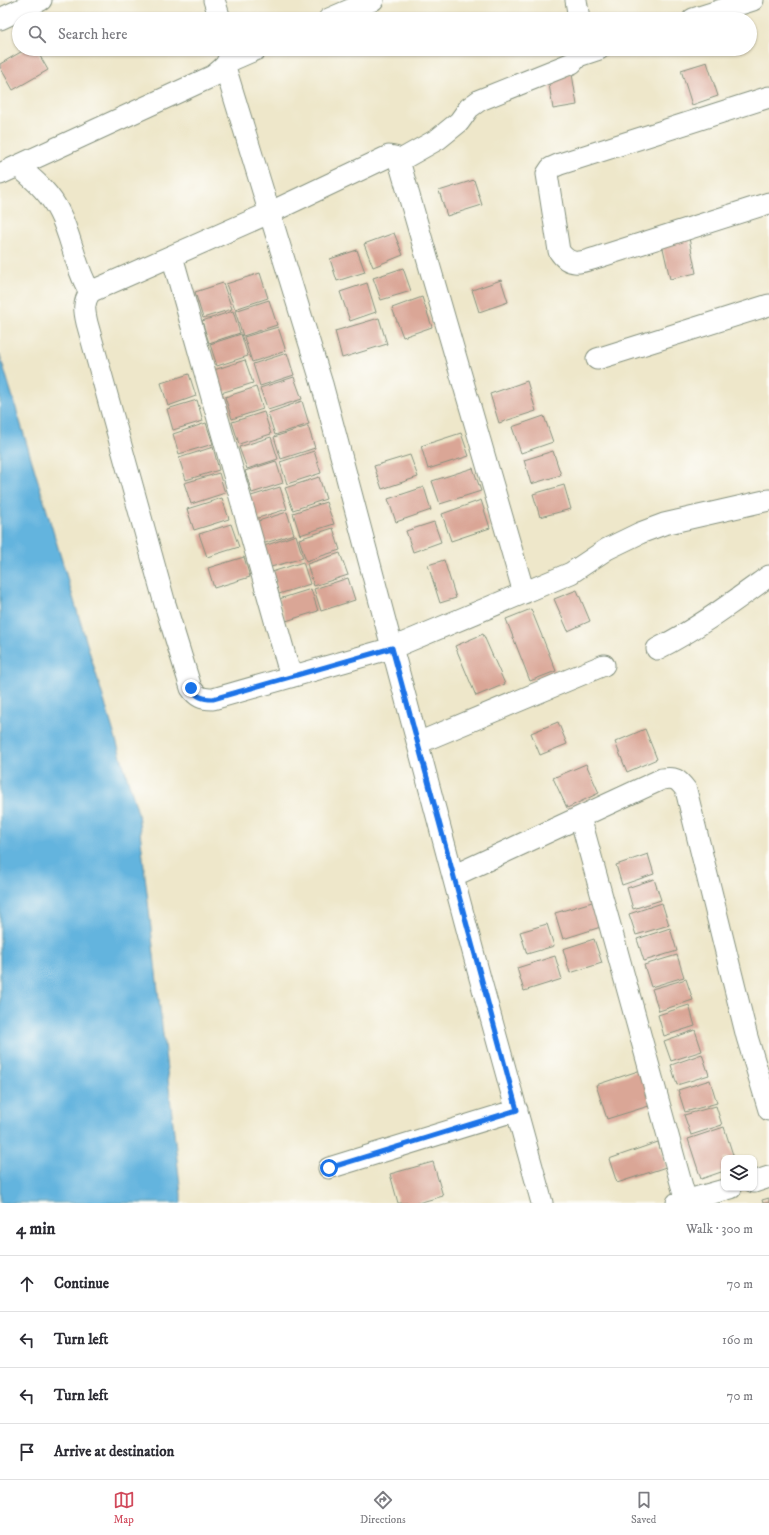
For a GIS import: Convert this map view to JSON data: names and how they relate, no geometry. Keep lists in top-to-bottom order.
{
  "page": {
    "search": "Search here",
    "heading": ["4 min", "Walk · 300 m"],
    "list": [
      ["Continue", "70 m"],
      ["Turn left", "160 m"],
      ["Turn left", "70 m"],
      "Arrive at destination"
    ],
    "nav": ["Map", "Directions", "Saved"]
  }
}
